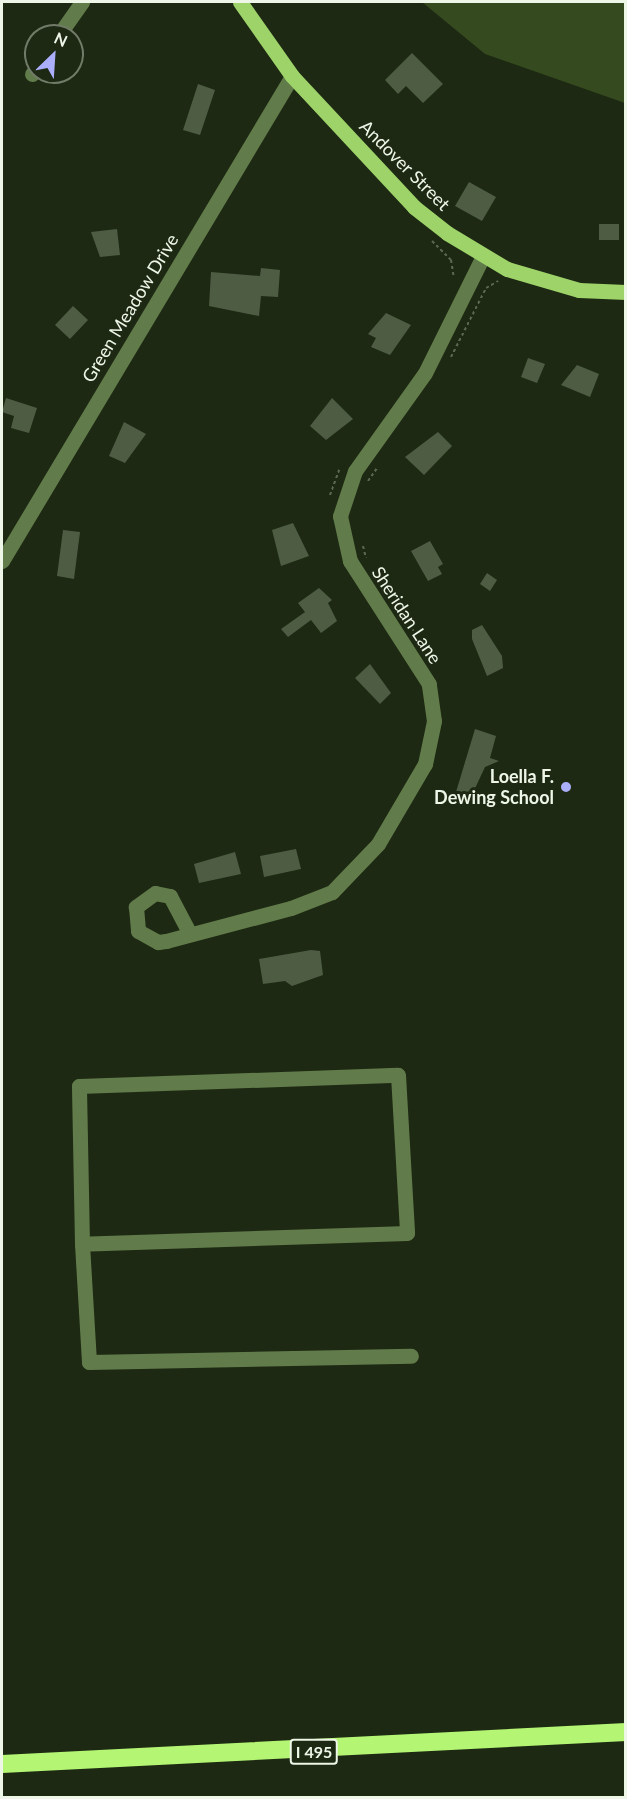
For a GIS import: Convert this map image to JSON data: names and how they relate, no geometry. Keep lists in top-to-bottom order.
{
  "streets": {
    "highway": ["I 495"],
    "main road": ["Andover Street"],
    "street": ["Green Meadow Drive", "Sheridan Lane"]
  },
  "crossings": [
    ["Andover Street", "Green Meadow Drive"],
    ["Andover Street", "Sheridan Lane"]
  ],
  "places": ["Loella F. Dewing School"],
  "north": "top right"
}
